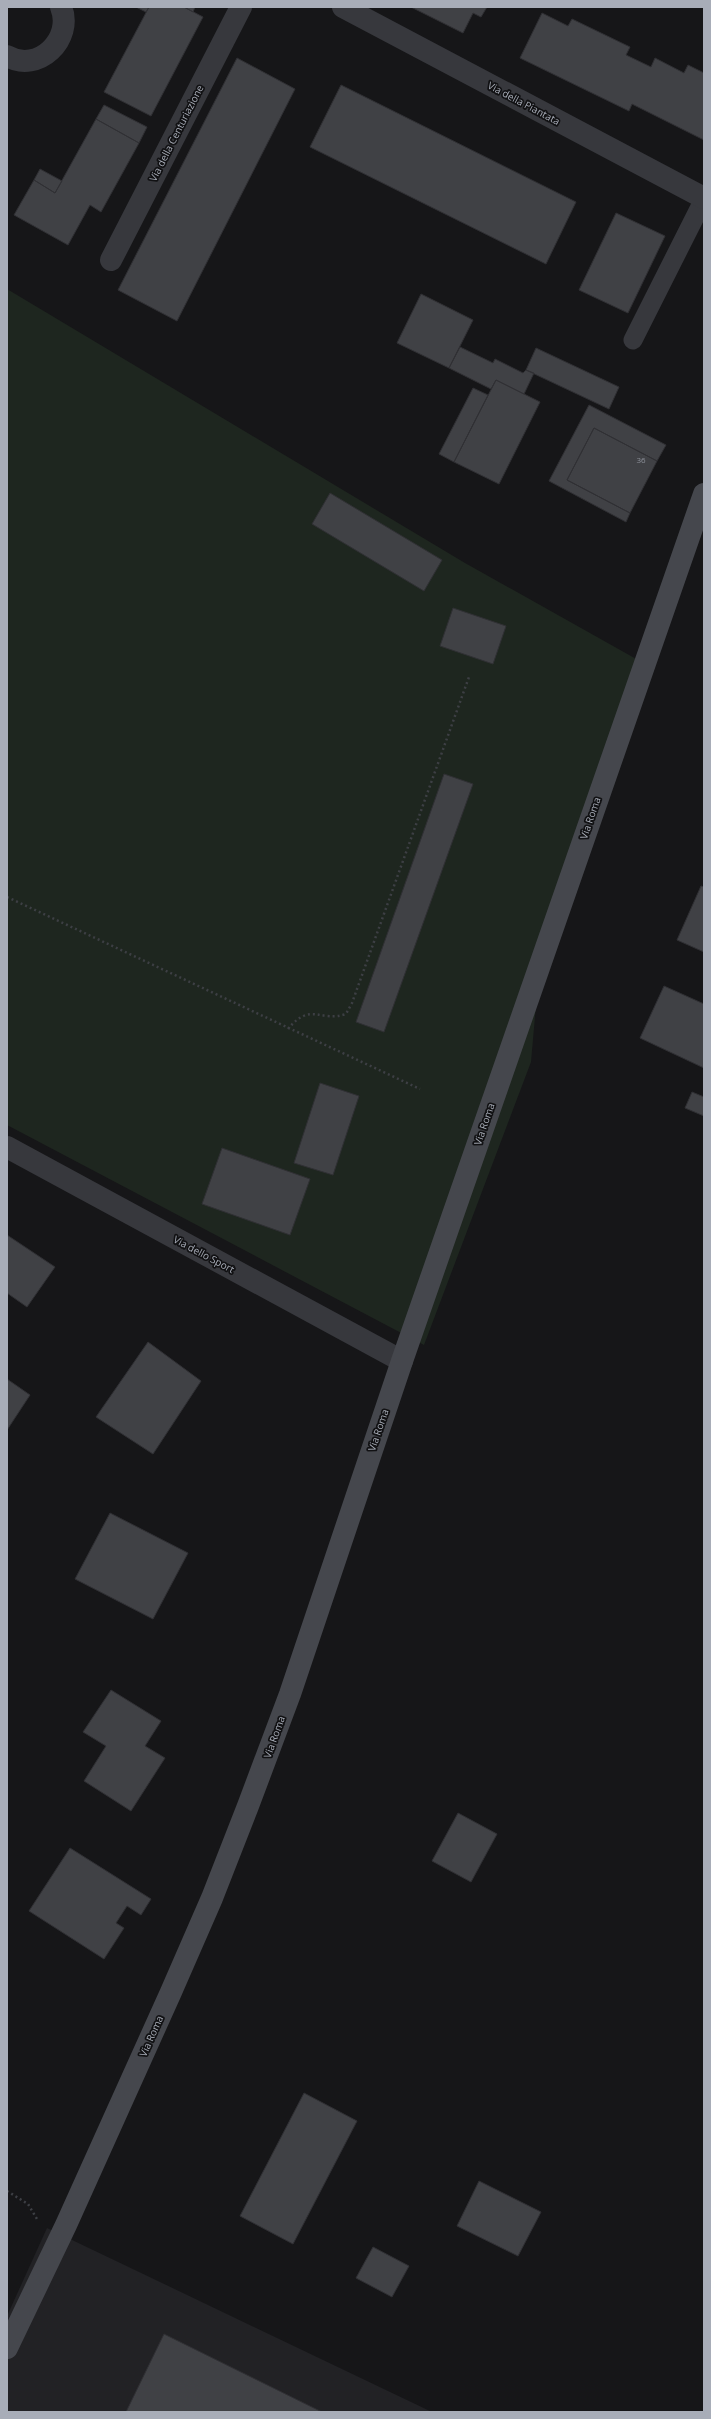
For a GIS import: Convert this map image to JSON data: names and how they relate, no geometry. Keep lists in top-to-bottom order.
{
  "streets": {
    "main road": ["Via Roma"],
    "street": ["Via della Piantata", "Via della Centuriazione", "Via dello Sport"]
  },
  "crossings": [
    ["Via Roma", "Via dello Sport"]
  ],
  "house_numbers": ["36"]
}
